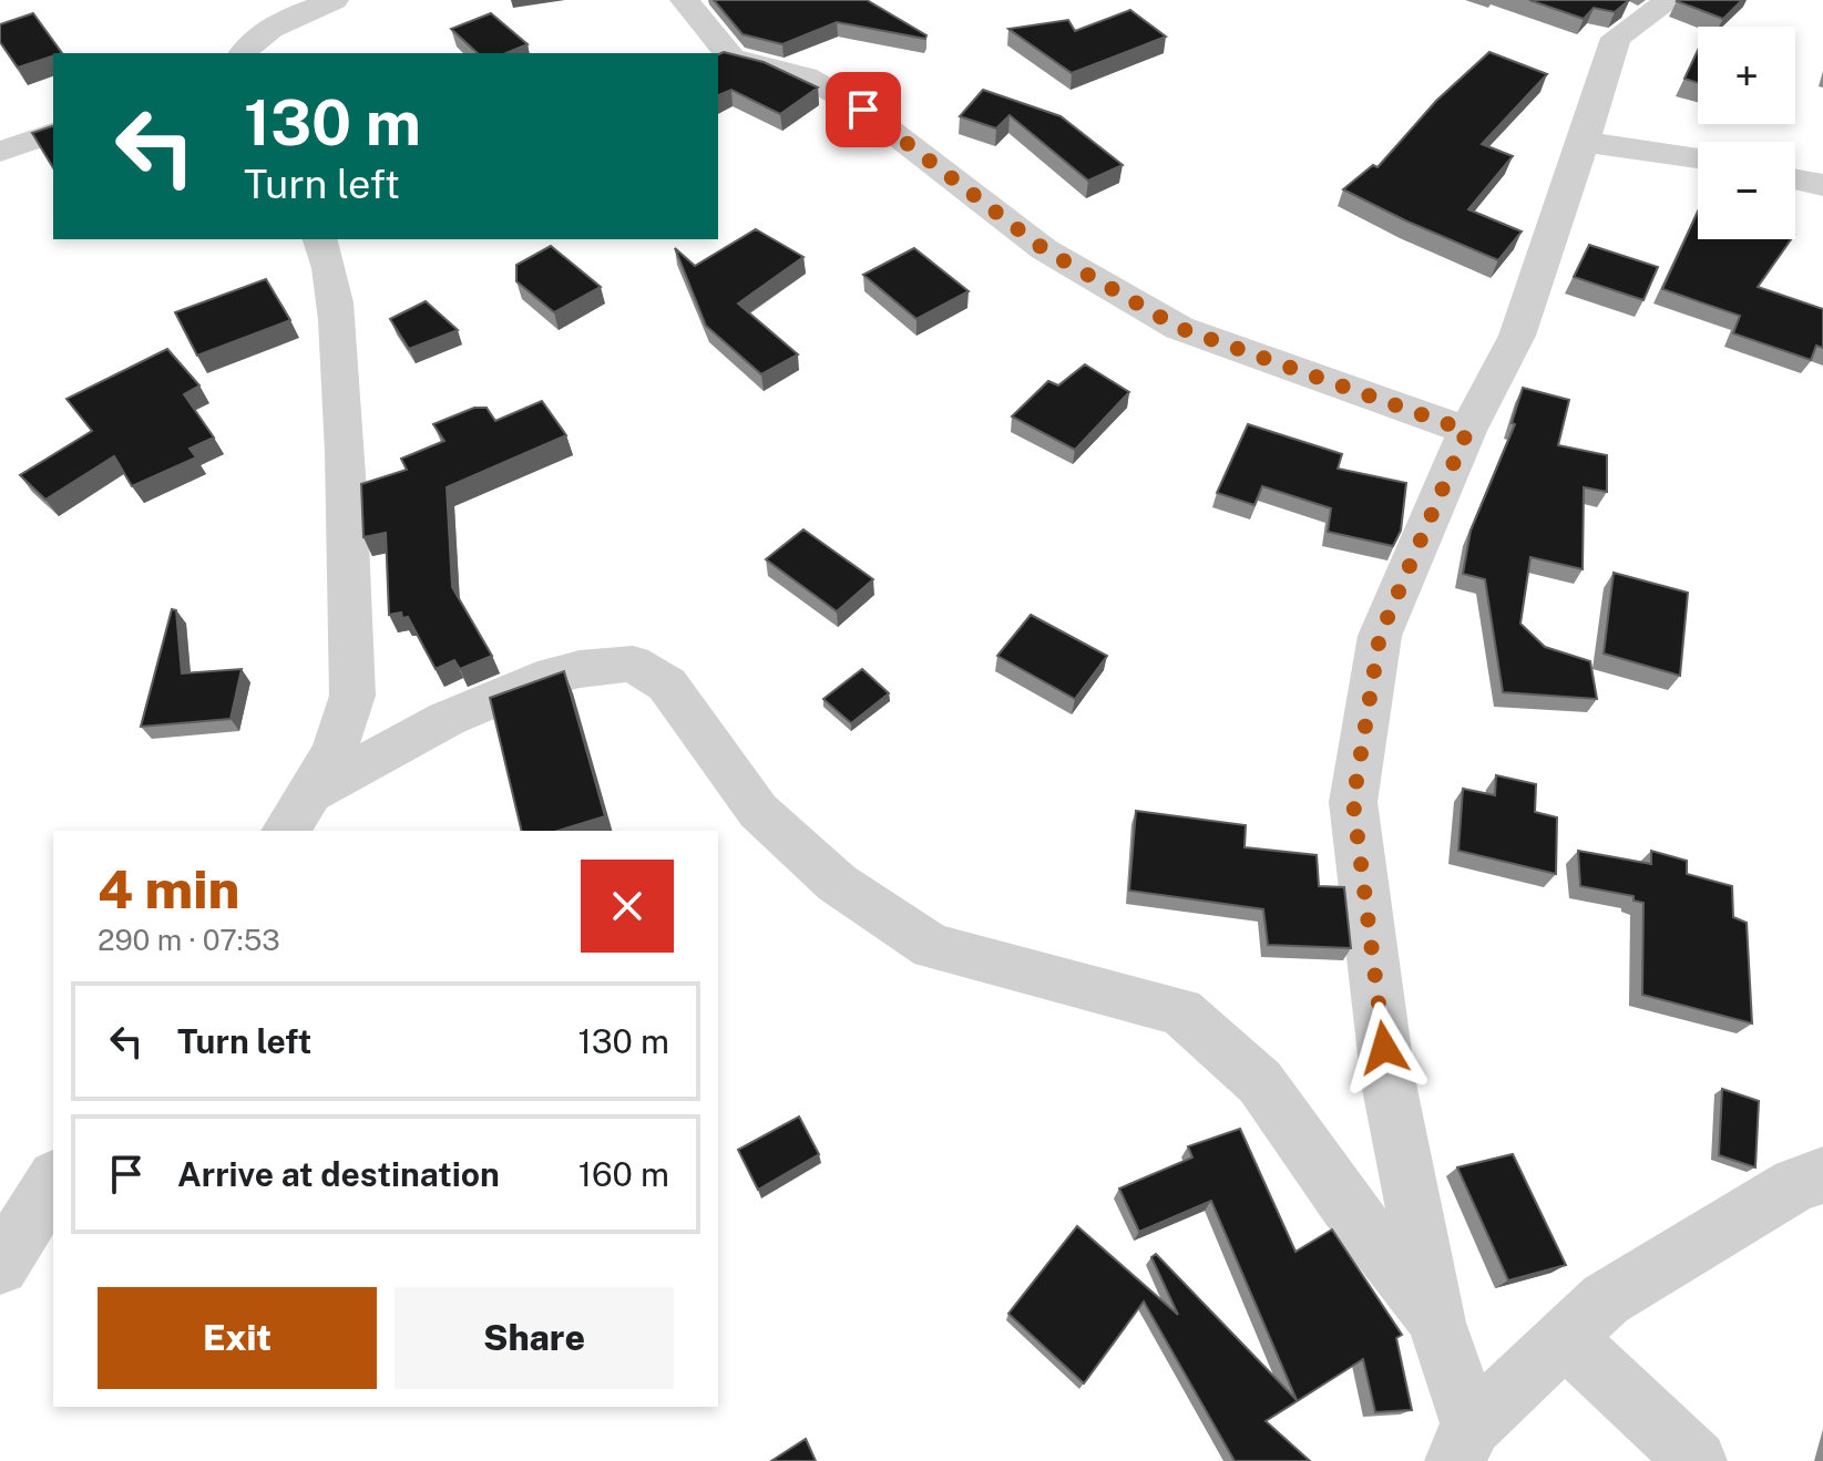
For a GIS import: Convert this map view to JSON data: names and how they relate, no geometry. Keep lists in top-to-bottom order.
{
  "page": {
    "map_buttons": ["+", "−"],
    "turn": ["130 m", "Turn left"],
    "heading": ["4 min", "290 m · 07:53"],
    "list": [
      {
        "name": "Turn left",
        "value": "130 m"
      },
      {
        "name": "Arrive at destination",
        "value": "160 m"
      }
    ],
    "buttons": ["Exit", "Share"]
  }
}
